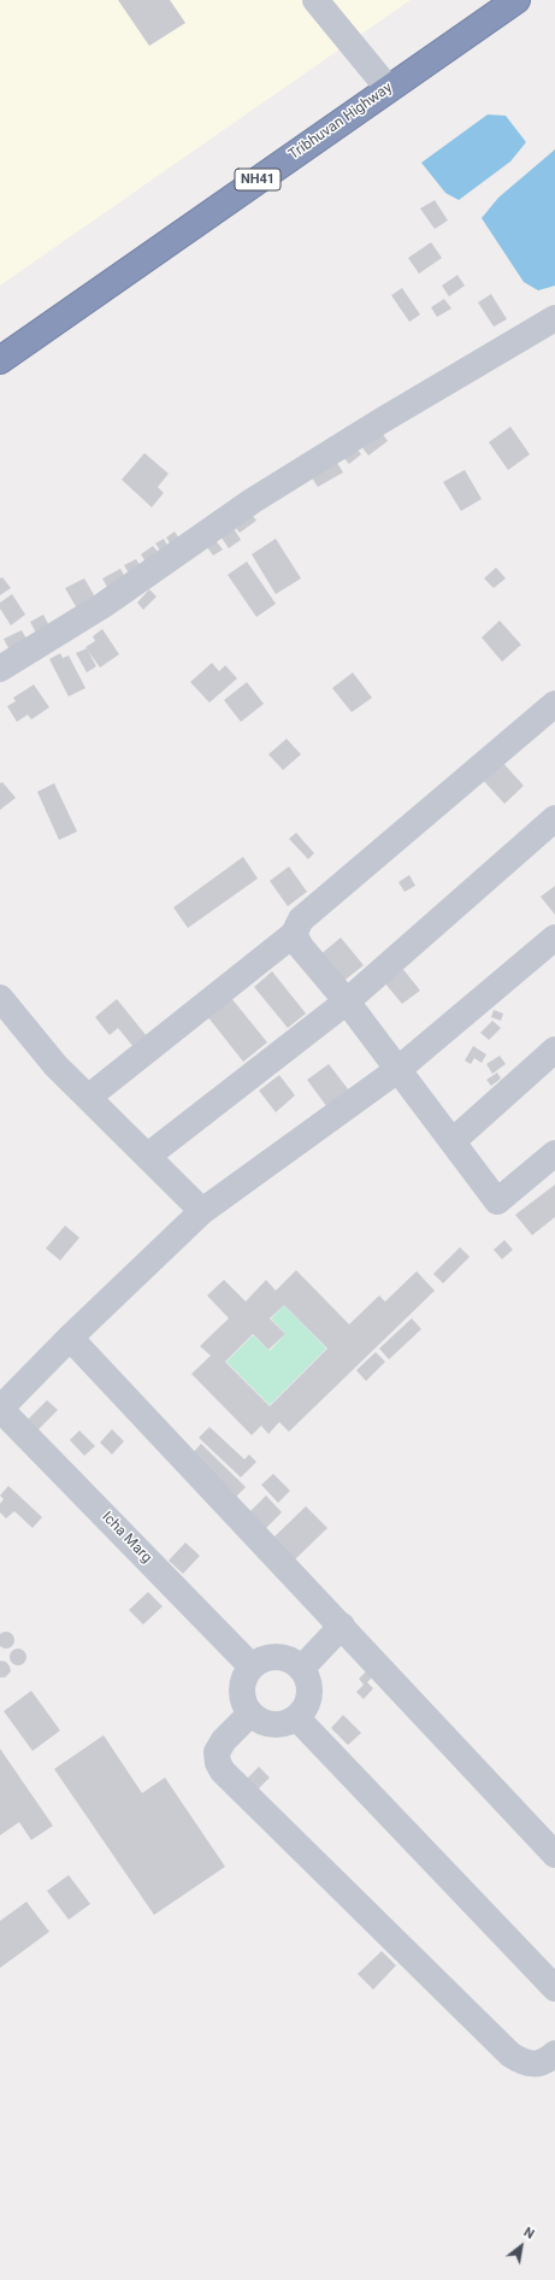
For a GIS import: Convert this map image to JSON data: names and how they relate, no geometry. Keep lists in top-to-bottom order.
{
  "streets": {
    "highway": ["Tribhuvan Highway", "NH41"],
    "street": ["Icha Marg"]
  },
  "north": "top right"
}
